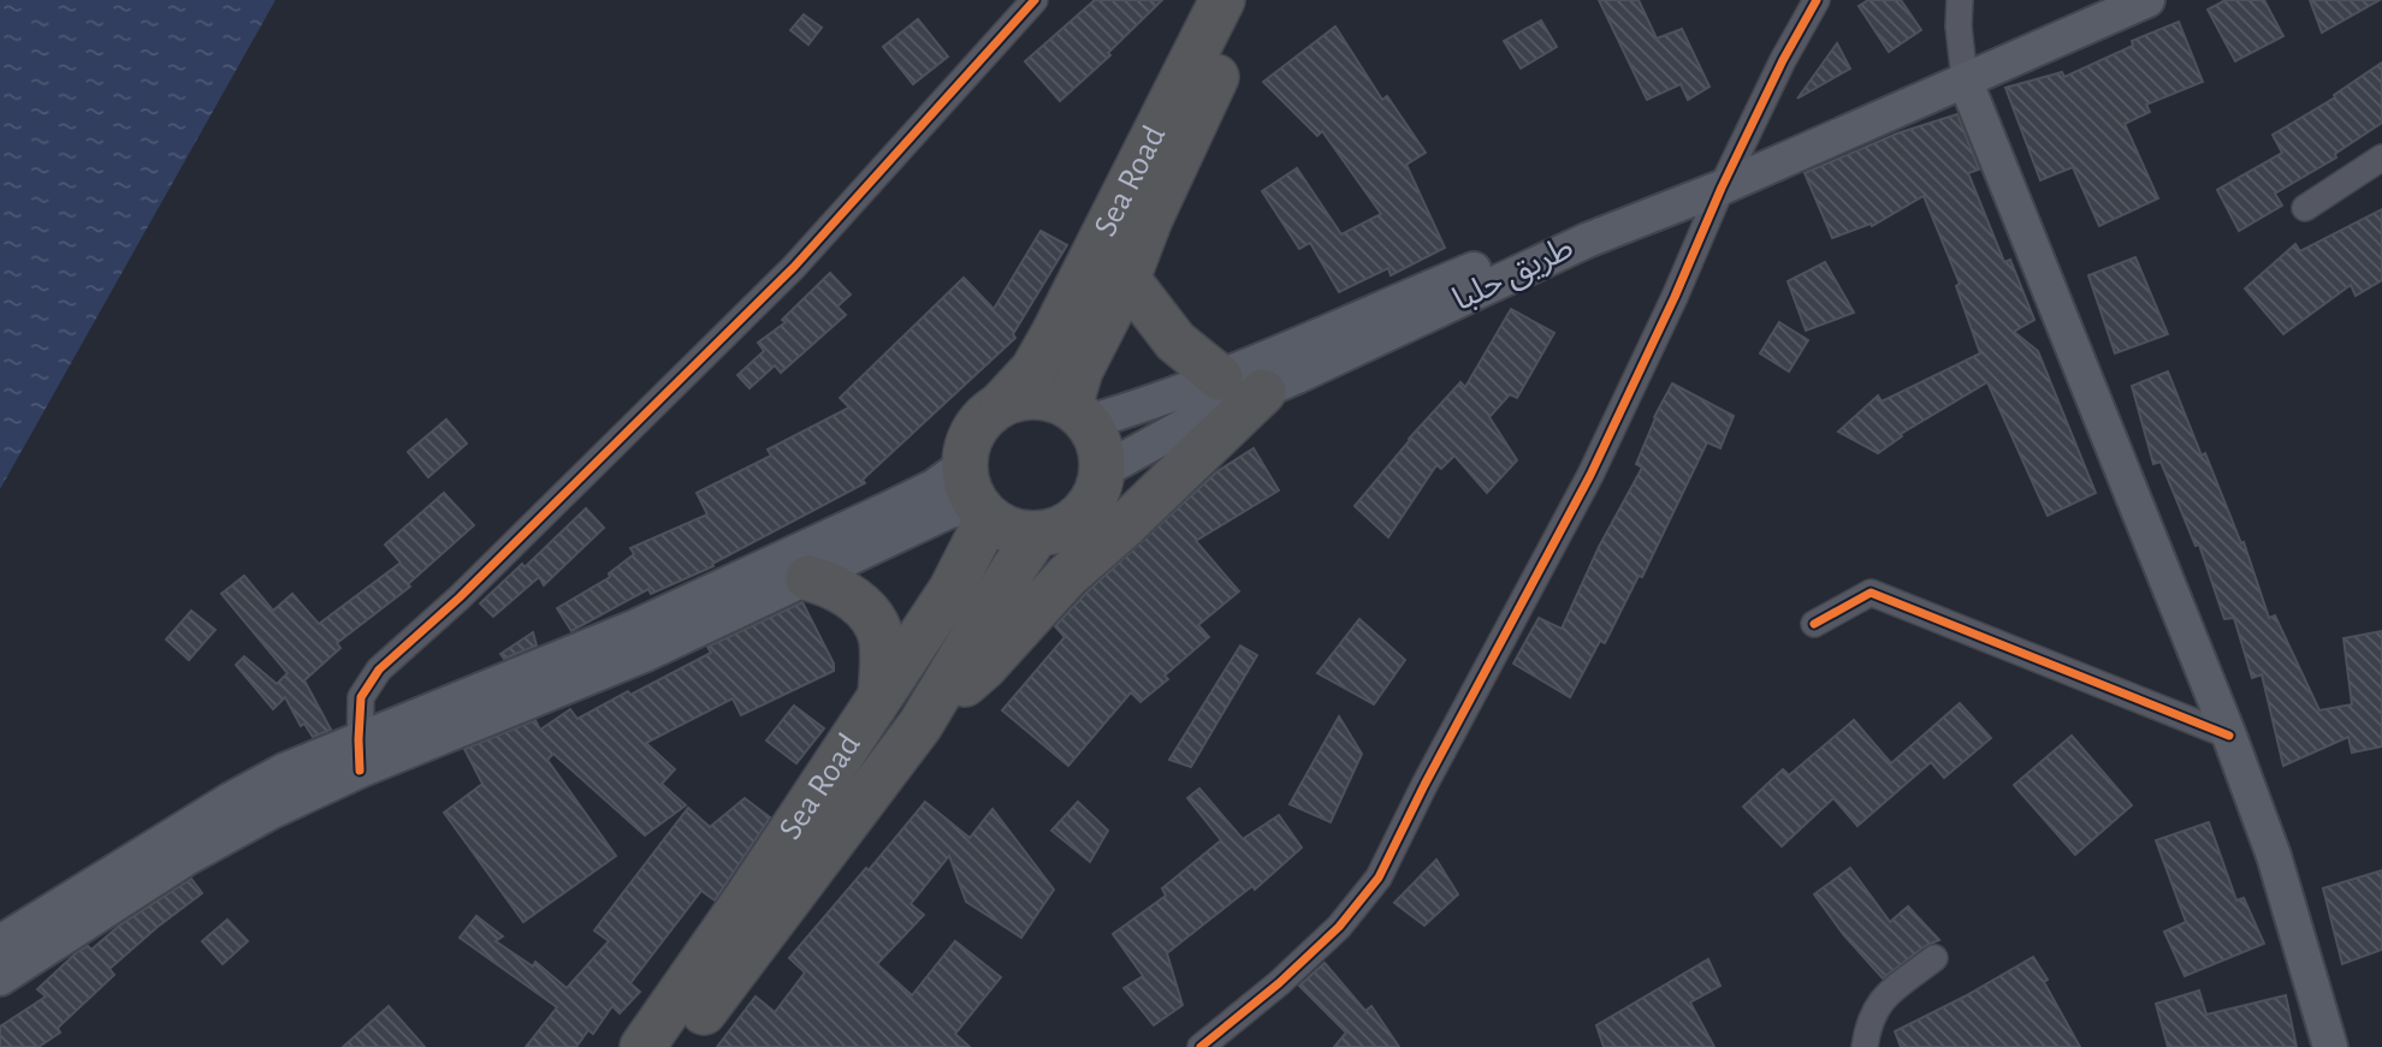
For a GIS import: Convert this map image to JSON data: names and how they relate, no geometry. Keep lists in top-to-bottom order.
{
  "streets": {
    "highway": ["Sea Road"],
    "main road": ["طريق حلبا"]
  },
  "crossings": [
    ["Sea Road", "طريق حلبا"]
  ]
}
